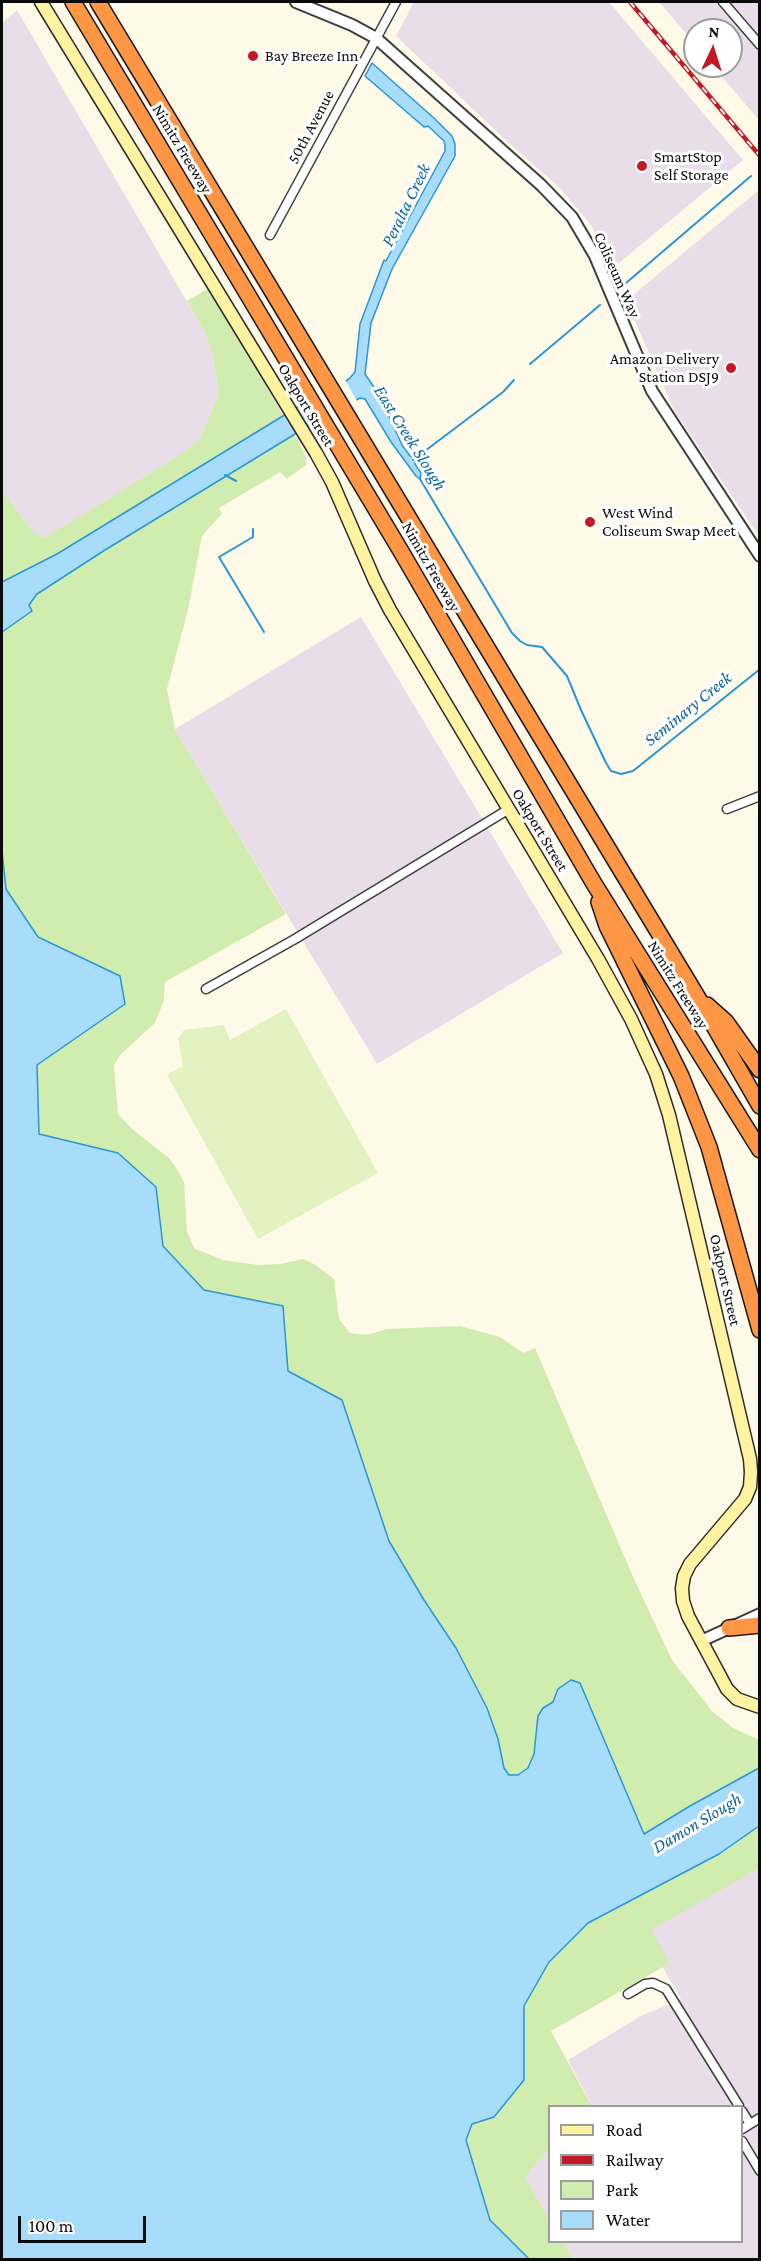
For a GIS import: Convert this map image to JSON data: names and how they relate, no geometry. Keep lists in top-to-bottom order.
{
  "streets": {
    "highway": ["Nimitz Freeway"],
    "main road": ["Oakport Street"],
    "street": ["50th Avenue", "Coliseum Way"]
  },
  "crossings": [
    ["50th Avenue", "Coliseum Way"]
  ],
  "water": [
    "Peralta Creek",
    "East Creek Slough",
    "Seminary Creek",
    "Damon Slough"
  ],
  "places": [
    "Bay Breeze Inn",
    "SmartStop Self Storage",
    "Amazon Delivery Station DSJ9",
    "West Wind Coliseum Swap Meet"
  ],
  "legend": [
    "Road",
    "Railway",
    "Park",
    "Water"
  ],
  "scale_bar": "100 m",
  "north": "top"
}
